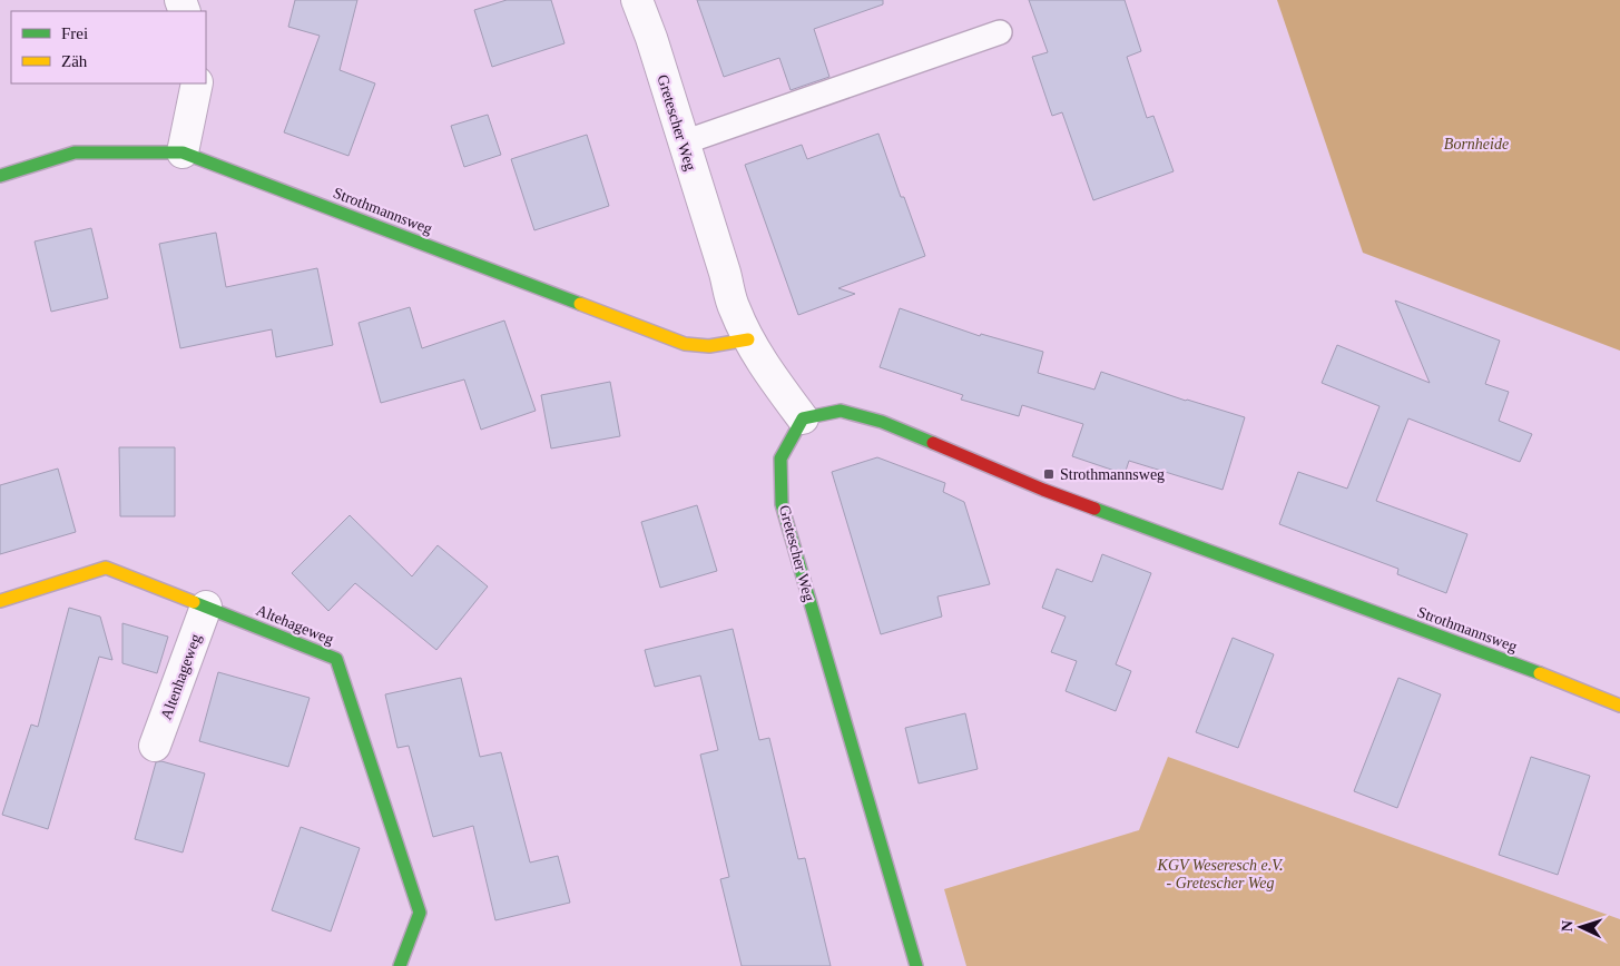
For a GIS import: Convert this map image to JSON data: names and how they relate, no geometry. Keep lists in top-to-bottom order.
{
  "streets": {
    "street": [
      "Gretescher Weg",
      "Strothmannsweg",
      "Altehageweg",
      "Altenhageweg"
    ]
  },
  "crossings": [
    ["Gretescher Weg", "Strothmannsweg"],
    ["Altehageweg", "Altenhageweg"]
  ],
  "parks": ["Bornheide", "KGV Weseresch e.V. - Gretescher Weg"],
  "places": {
    "transit": ["Strothmannsweg"]
  },
  "legend": ["Frei", "Zäh"],
  "north": "left"
}
